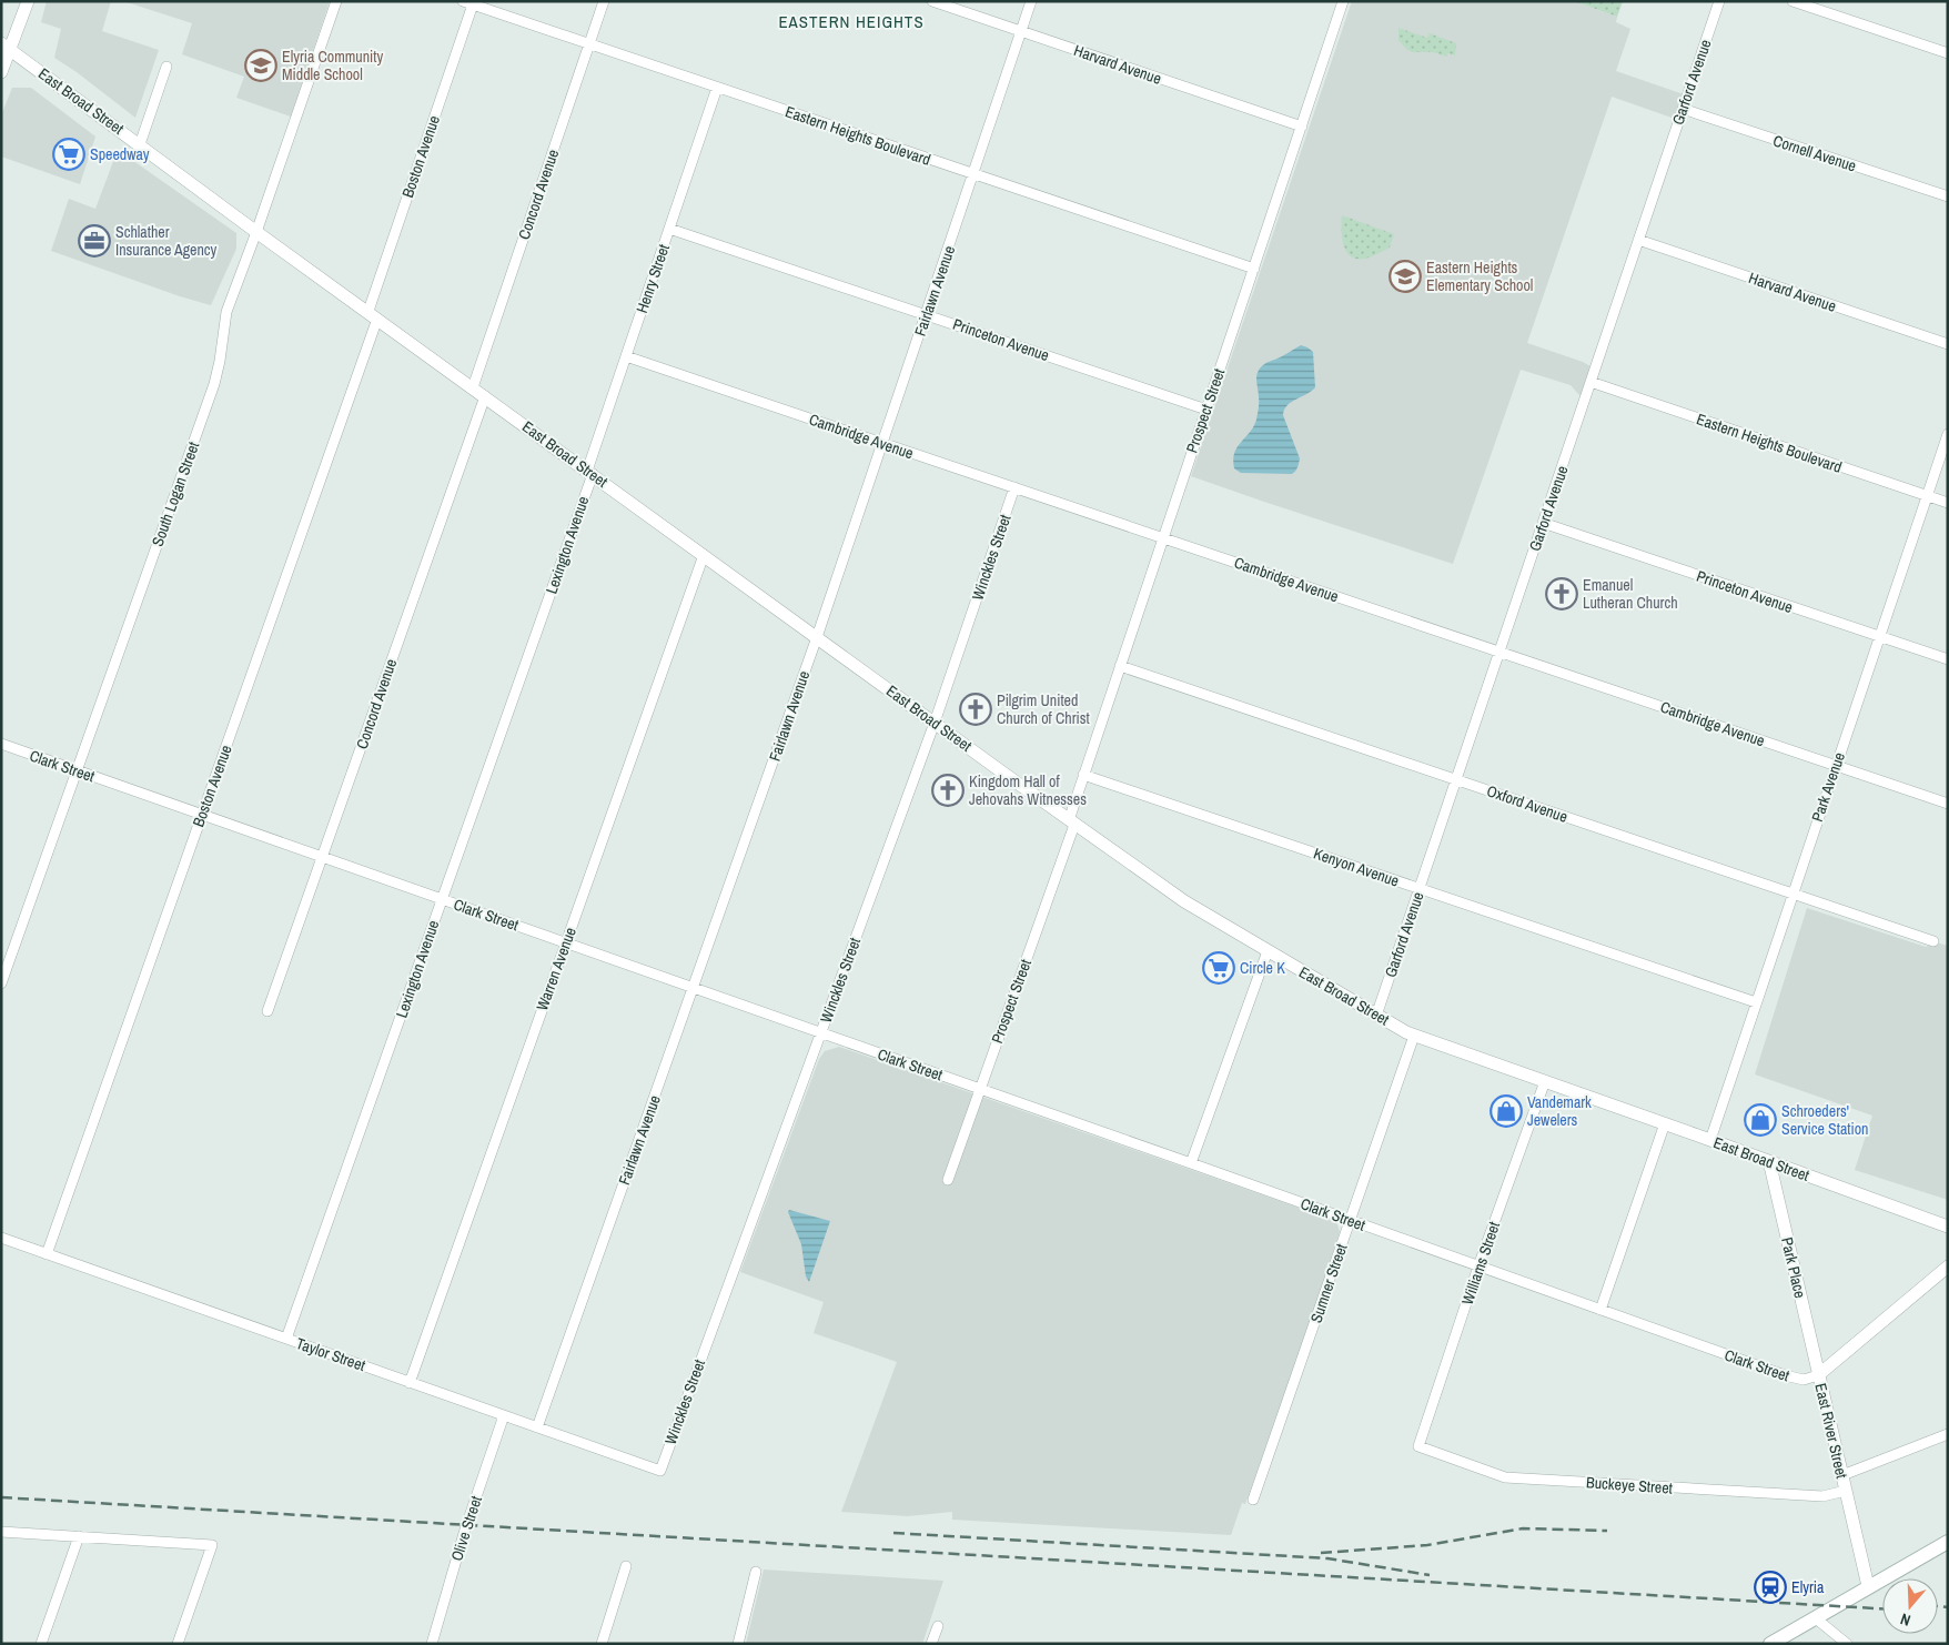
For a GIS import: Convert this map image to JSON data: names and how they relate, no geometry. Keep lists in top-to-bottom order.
{
  "streets": {
    "street": [
      "Harvard Avenue",
      "Garford Avenue",
      "East Broad Street",
      "Eastern Heights Boulevard",
      "Cornell Avenue",
      "Boston Avenue",
      "Concord Avenue",
      "Henry Street",
      "Fairlawn Avenue",
      "Princeton Avenue",
      "Prospect Street",
      "Cambridge Avenue",
      "South Logan Street",
      "Lexington Avenue",
      "Winckles Street",
      "Clark Street",
      "Park Avenue",
      "Oxford Avenue",
      "Kenyon Avenue",
      "Warren Avenue",
      "Williams Street",
      "Park Place",
      "Sumner Street",
      "Taylor Street",
      "East River Street",
      "Buckeye Street",
      "Olive Street"
    ]
  },
  "crossings": [
    ["Harvard Avenue", "Garford Avenue"],
    ["Harvard Avenue", "Fairlawn Avenue"],
    ["Harvard Avenue", "Prospect Street"],
    ["Garford Avenue", "East Broad Street"],
    ["Garford Avenue", "Eastern Heights Boulevard"],
    ["Garford Avenue", "Cornell Avenue"],
    ["Garford Avenue", "Princeton Avenue"],
    ["Garford Avenue", "Cambridge Avenue"],
    ["Garford Avenue", "Oxford Avenue"],
    ["Garford Avenue", "Kenyon Avenue"],
    ["East Broad Street", "Boston Avenue"],
    ["East Broad Street", "Concord Avenue"],
    ["East Broad Street", "Henry Street"],
    ["East Broad Street", "Fairlawn Avenue"],
    ["East Broad Street", "Prospect Street"],
    ["East Broad Street", "South Logan Street"],
    ["East Broad Street", "Lexington Avenue"],
    ["East Broad Street", "Winckles Street"],
    ["East Broad Street", "Park Avenue"],
    ["East Broad Street", "Warren Avenue"],
    ["East Broad Street", "Williams Street"],
    ["East Broad Street", "Park Place"],
    ["East Broad Street", "Sumner Street"],
    ["Eastern Heights Boulevard", "Boston Avenue"],
    ["Eastern Heights Boulevard", "Concord Avenue"],
    ["Eastern Heights Boulevard", "Henry Street"],
    ["Eastern Heights Boulevard", "Fairlawn Avenue"],
    ["Eastern Heights Boulevard", "Prospect Street"],
    ["Eastern Heights Boulevard", "Park Avenue"],
    ["Boston Avenue", "Clark Street"],
    ["Boston Avenue", "Taylor Street"],
    ["Concord Avenue", "Clark Street"],
    ["Henry Street", "Princeton Avenue"],
    ["Henry Street", "Cambridge Avenue"],
    ["Henry Street", "Lexington Avenue"],
    ["Fairlawn Avenue", "Princeton Avenue"],
    ["Fairlawn Avenue", "Cambridge Avenue"],
    ["Fairlawn Avenue", "Clark Street"],
    ["Fairlawn Avenue", "Taylor Street"],
    ["Princeton Avenue", "Prospect Street"],
    ["Princeton Avenue", "Park Avenue"],
    ["Prospect Street", "Cambridge Avenue"],
    ["Prospect Street", "Clark Street"],
    ["Prospect Street", "Oxford Avenue"],
    ["Prospect Street", "Kenyon Avenue"],
    ["Cambridge Avenue", "Winckles Street"],
    ["Cambridge Avenue", "Park Avenue"],
    ["South Logan Street", "Clark Street"],
    ["Lexington Avenue", "Clark Street"],
    ["Lexington Avenue", "Taylor Street"],
    ["Winckles Street", "Clark Street"],
    ["Winckles Street", "Taylor Street"],
    ["Clark Street", "Warren Avenue"],
    ["Clark Street", "Williams Street"],
    ["Clark Street", "Park Place"],
    ["Clark Street", "Sumner Street"],
    ["Clark Street", "East River Street"],
    ["Park Avenue", "Oxford Avenue"],
    ["Park Avenue", "Kenyon Avenue"],
    ["Warren Avenue", "Taylor Street"],
    ["Williams Street", "Buckeye Street"],
    ["Park Place", "East River Street"],
    ["Taylor Street", "Olive Street"],
    ["East River Street", "Buckeye Street"]
  ],
  "districts": ["EASTERN HEIGHTS"],
  "places": {
    "school or university": ["Elyria Community Middle School", "Eastern Heights Elementary School"],
    "supermarket": ["Speedway", "Circle K"],
    "office": ["Schlather Insurance Agency"],
    "church": ["Emanuel Lutheran Church", "Pilgrim United Church of Christ", "Kingdom Hall of Jehovahs Witnesses"],
    "shop": ["Vandemark Jewelers", "Schroeders' Service Station"],
    "station": ["Elyria"]
  },
  "north": "bottom"
}
